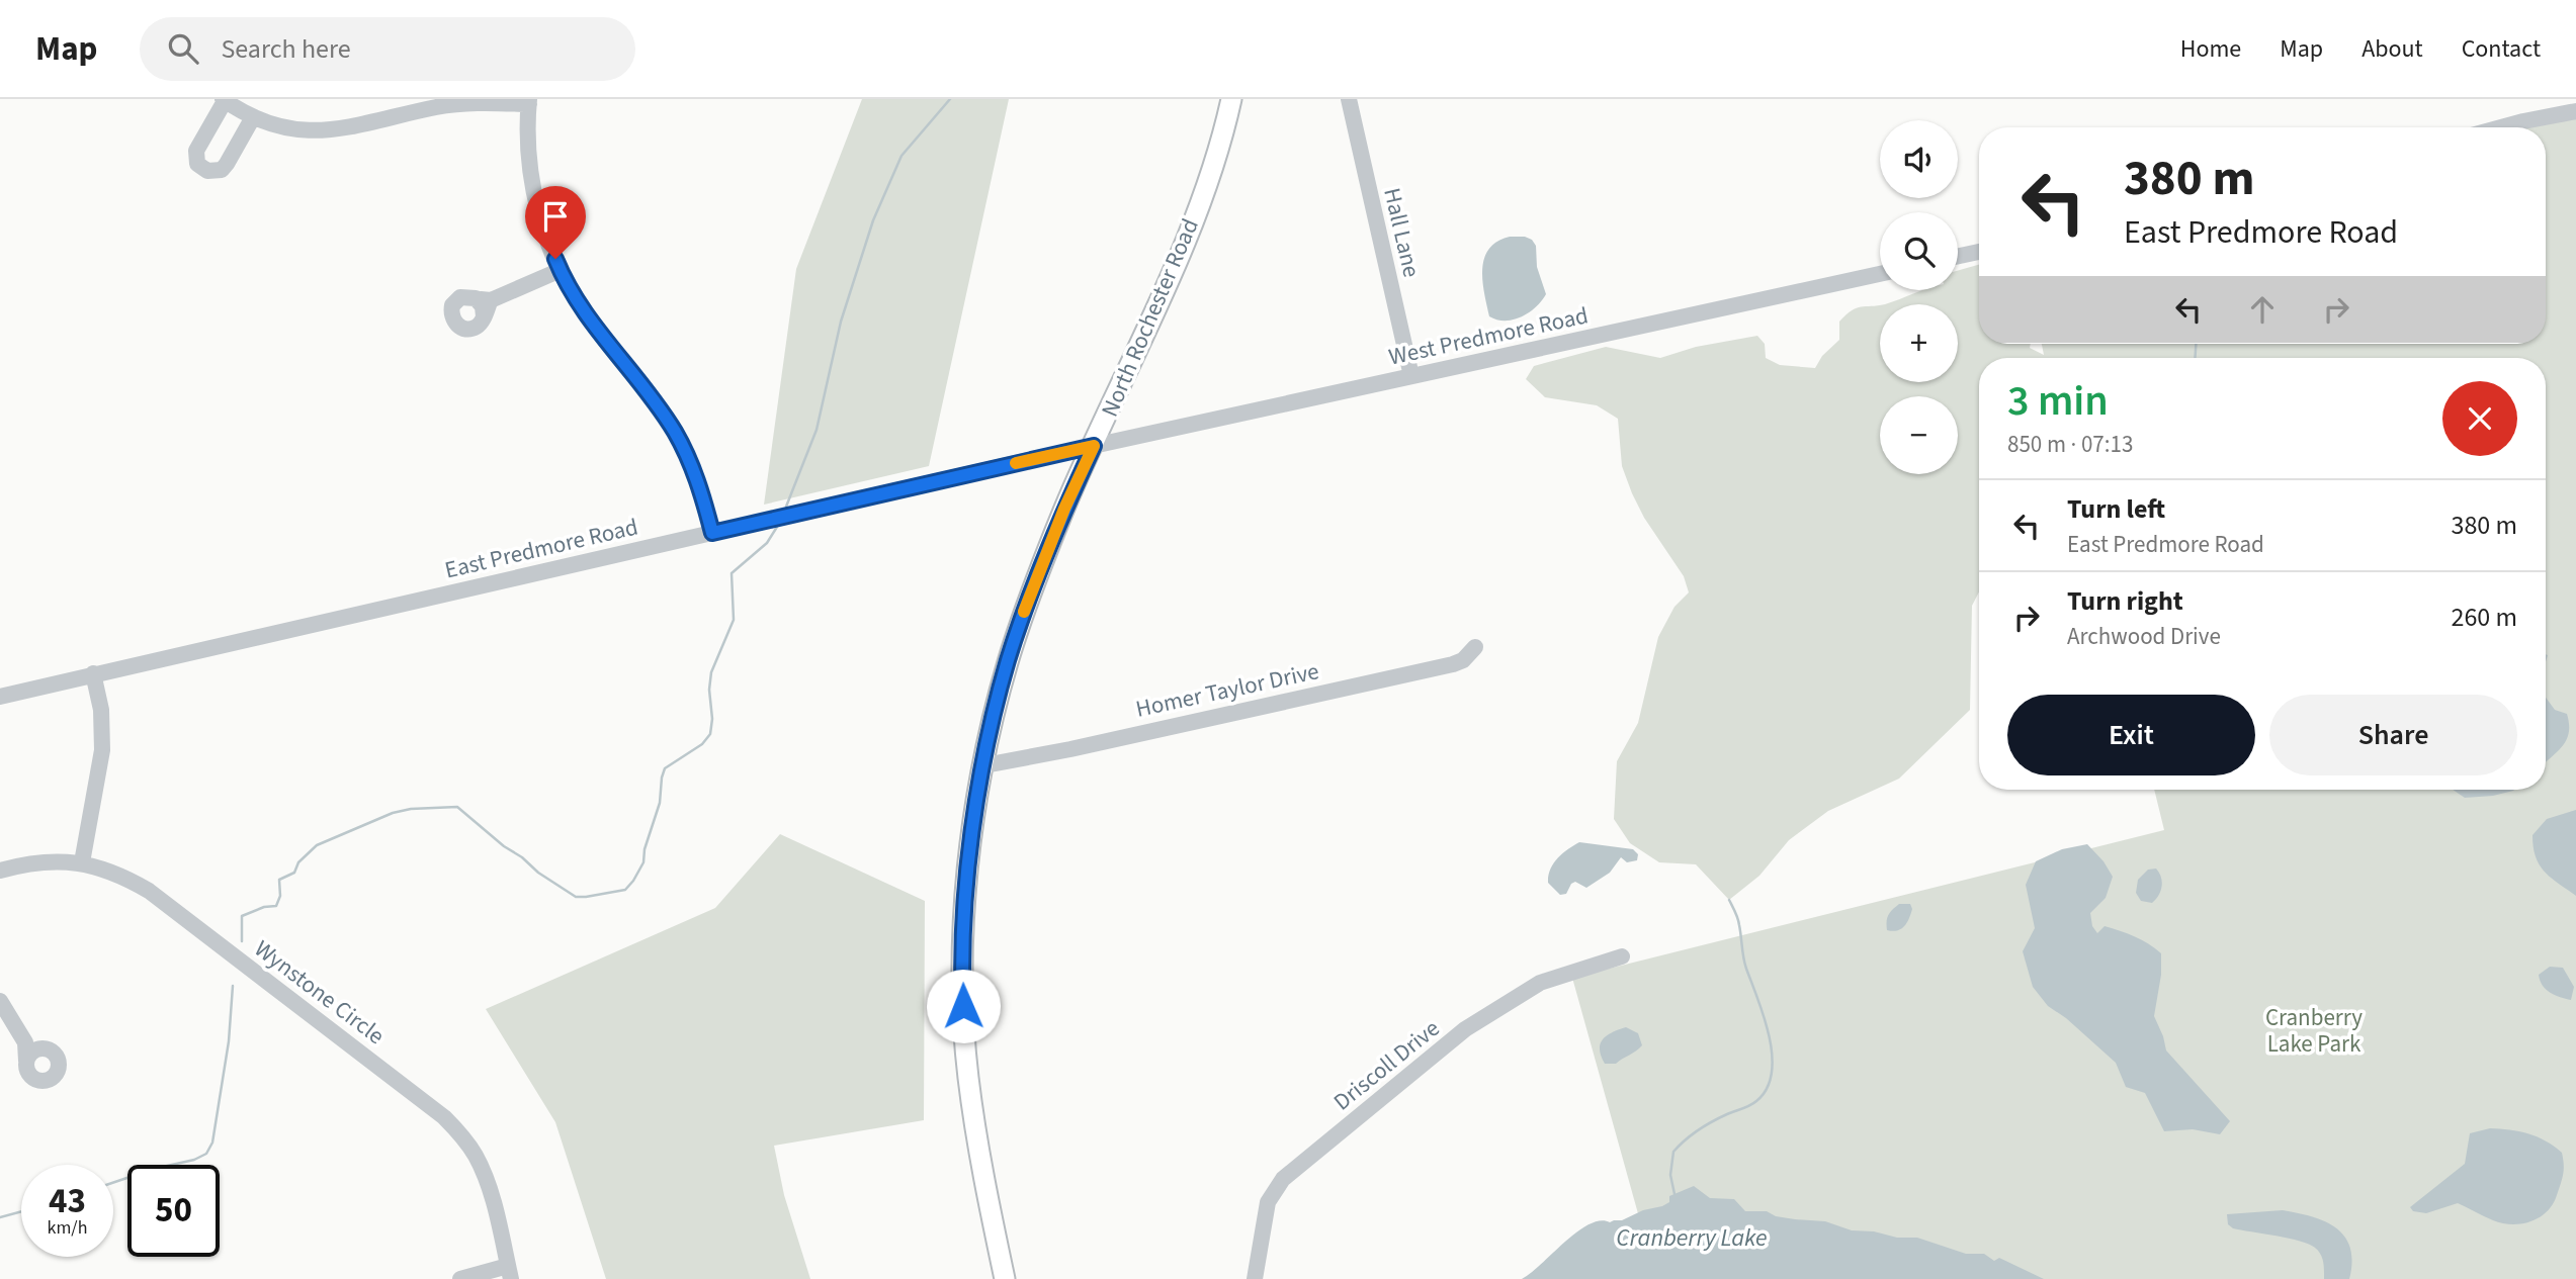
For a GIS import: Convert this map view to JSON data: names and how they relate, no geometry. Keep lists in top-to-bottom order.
{
  "streets": {
    "main road": ["North Rochester Road"],
    "street": [
      "Hall Lane",
      "West Predmore Road",
      "East Predmore Road",
      "Homer Taylor Drive",
      "Wynstone Circle",
      "Driscoll Drive"
    ]
  },
  "crossings": [
    ["Hall Lane", "West Predmore Road"],
    ["North Rochester Road", "West Predmore Road"],
    ["North Rochester Road", "East Predmore Road"],
    ["North Rochester Road", "Homer Taylor Drive"],
    ["West Predmore Road", "East Predmore Road"]
  ],
  "water": ["Cranberry Lake"],
  "parks": ["Cranberry Lake Park"],
  "page": {
    "header": "Map",
    "search": "Search here",
    "nav": [
      "Home",
      "Map",
      "About",
      "Contact"
    ],
    "map_buttons": ["+", "−"],
    "turn": ["380 m", "East Predmore Road"],
    "heading": ["3 min", "850 m · 07:13"],
    "list": [
      {
        "name": "Turn left",
        "note": "East Predmore Road",
        "value": "380 m"
      },
      {
        "name": "Turn right",
        "note": "Archwood Drive",
        "value": "260 m"
      }
    ],
    "buttons": ["Exit", "Share"],
    "speed": "43 km/h",
    "limit": "50"
  }
}
